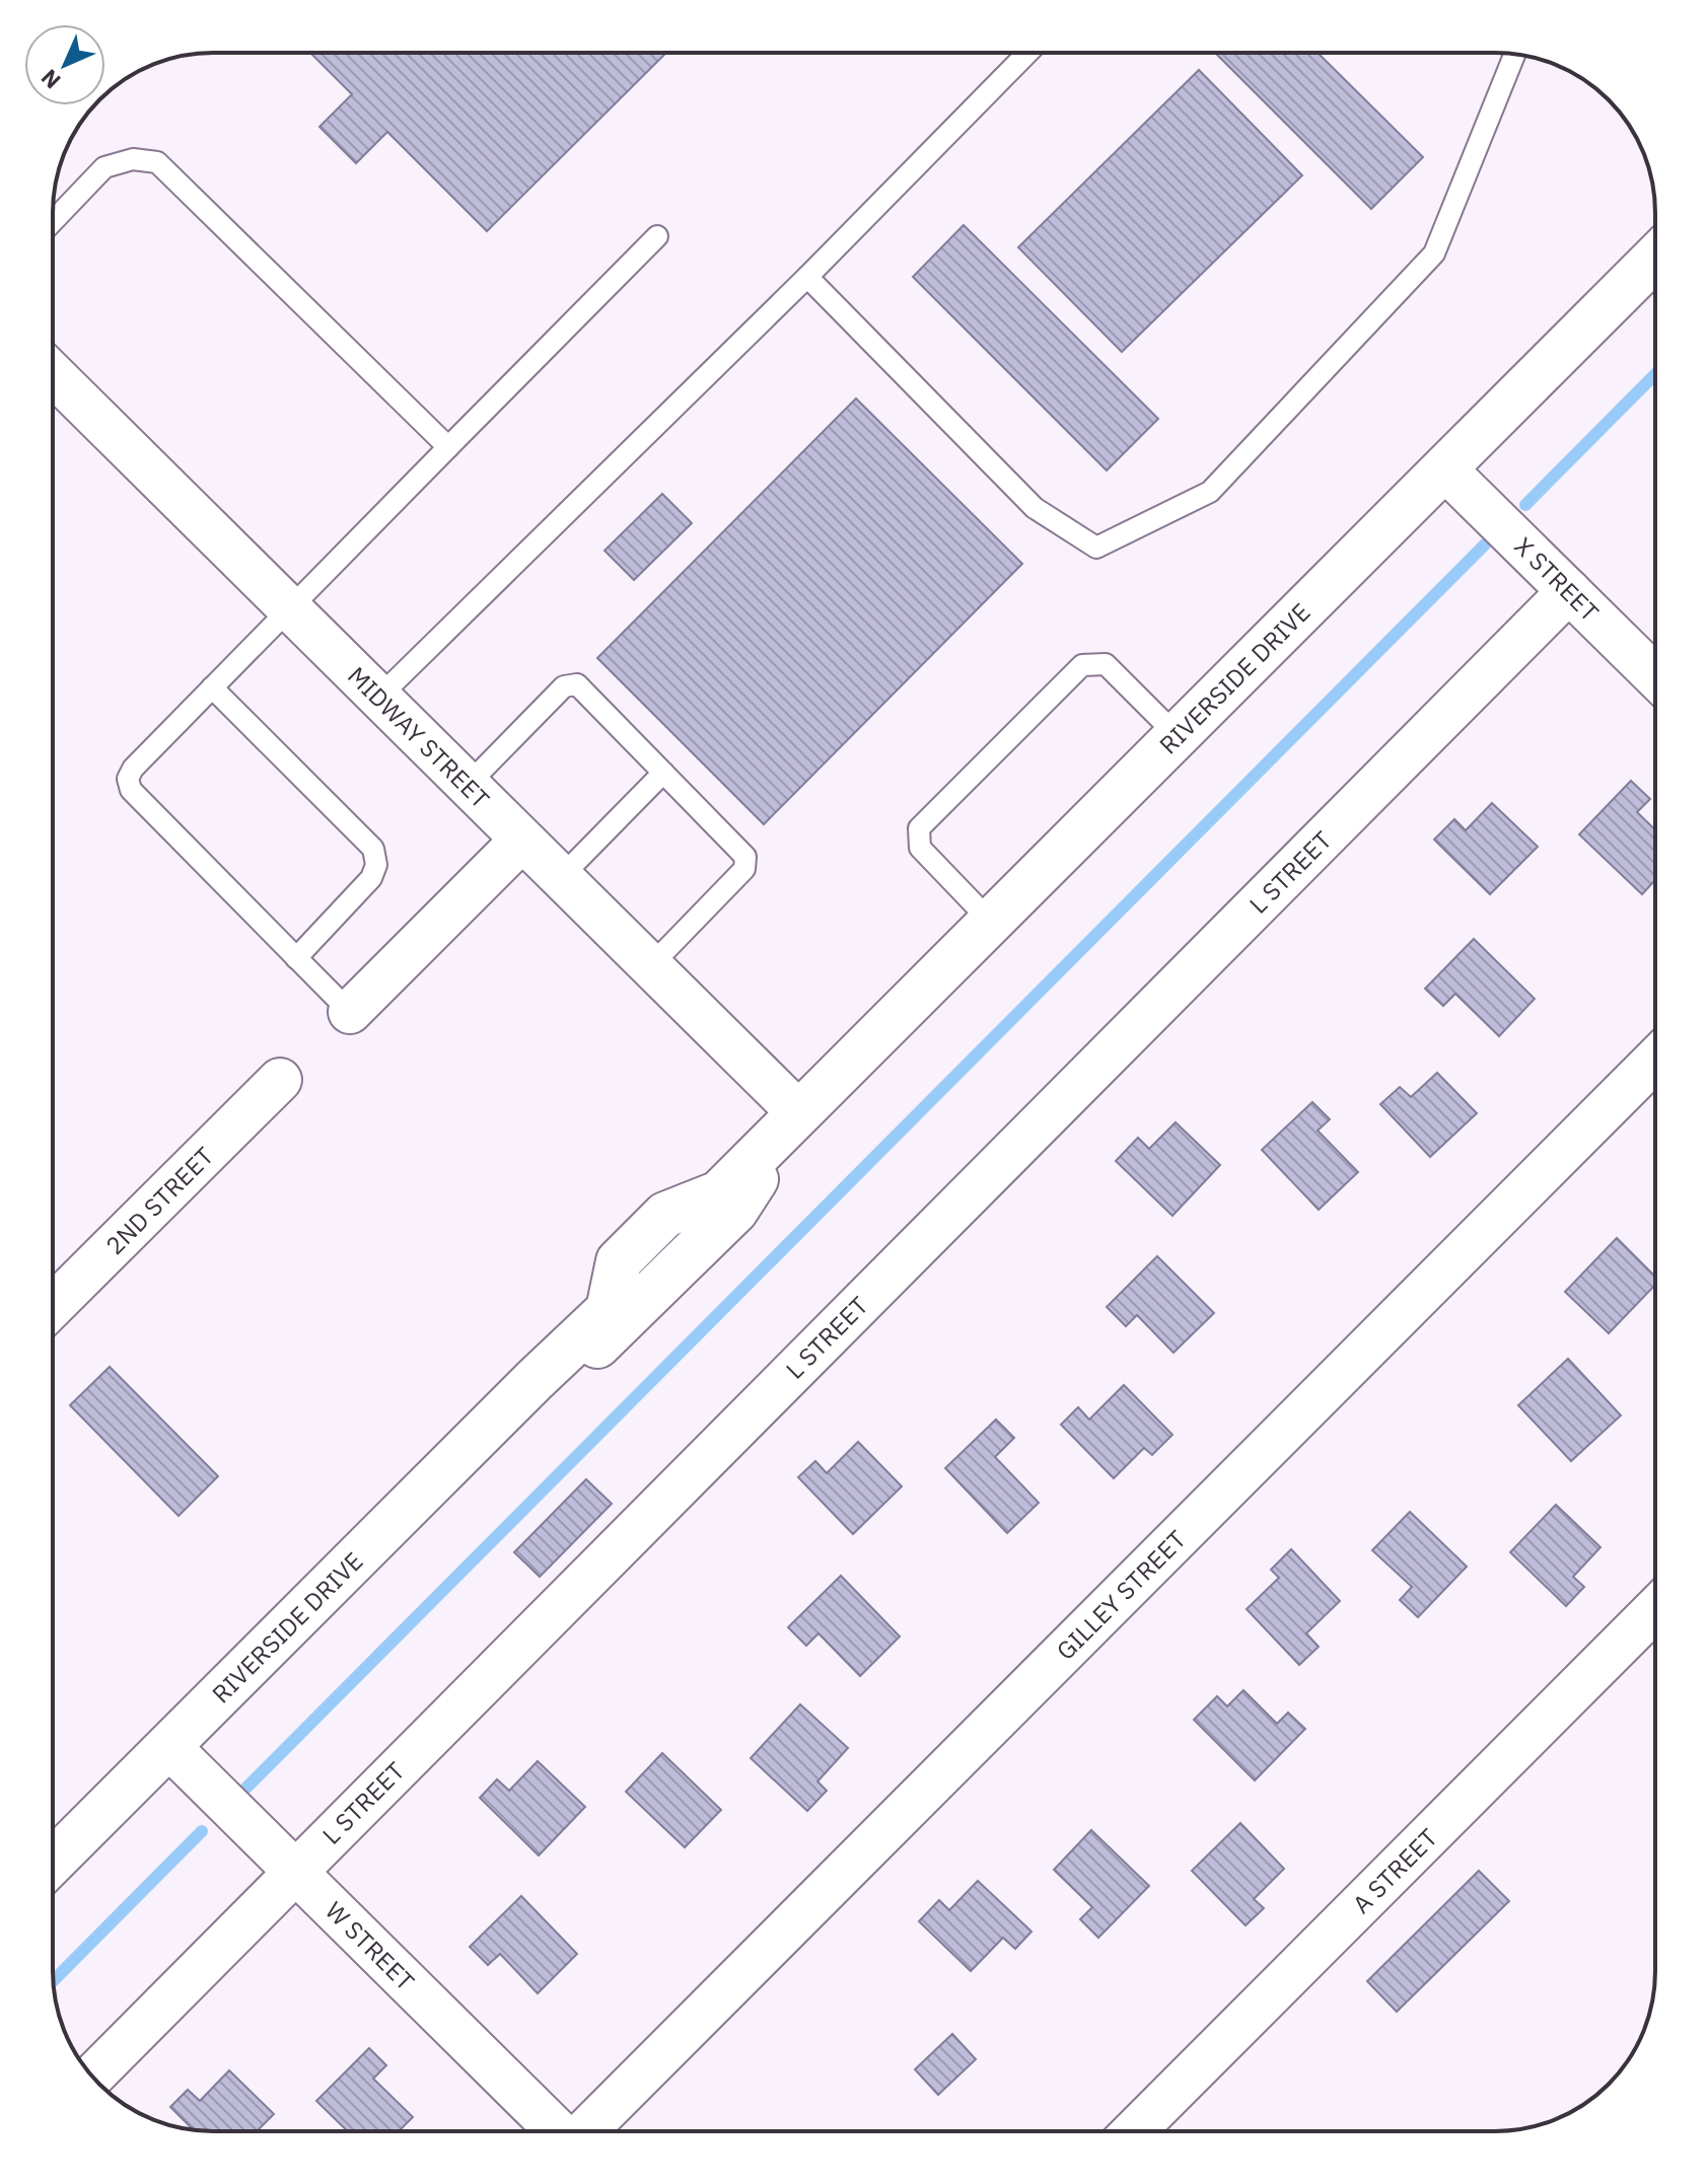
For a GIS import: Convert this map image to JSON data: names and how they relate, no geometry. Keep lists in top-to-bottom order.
{
  "streets": {
    "street": [
      "X STREET",
      "RIVERSIDE DRIVE",
      "MIDWAY STREET",
      "L STREET",
      "2ND STREET",
      "GILLEY STREET",
      "A STREET",
      "W STREET"
    ]
  },
  "crossings": [
    ["X STREET", "RIVERSIDE DRIVE"],
    ["X STREET", "L STREET"],
    ["RIVERSIDE DRIVE", "MIDWAY STREET"],
    ["RIVERSIDE DRIVE", "W STREET"],
    ["L STREET", "W STREET"]
  ],
  "north": "bottom left"
}
